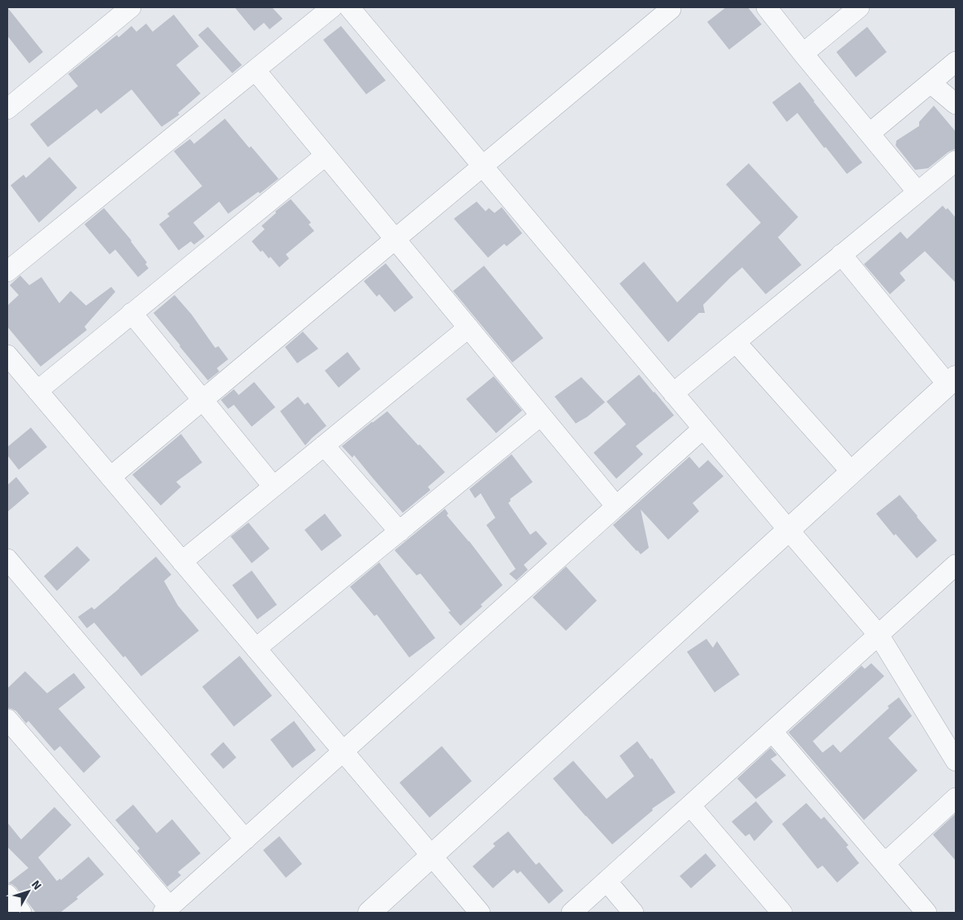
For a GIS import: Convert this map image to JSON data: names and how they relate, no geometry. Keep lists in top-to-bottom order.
{
  "north": "top right"
}
